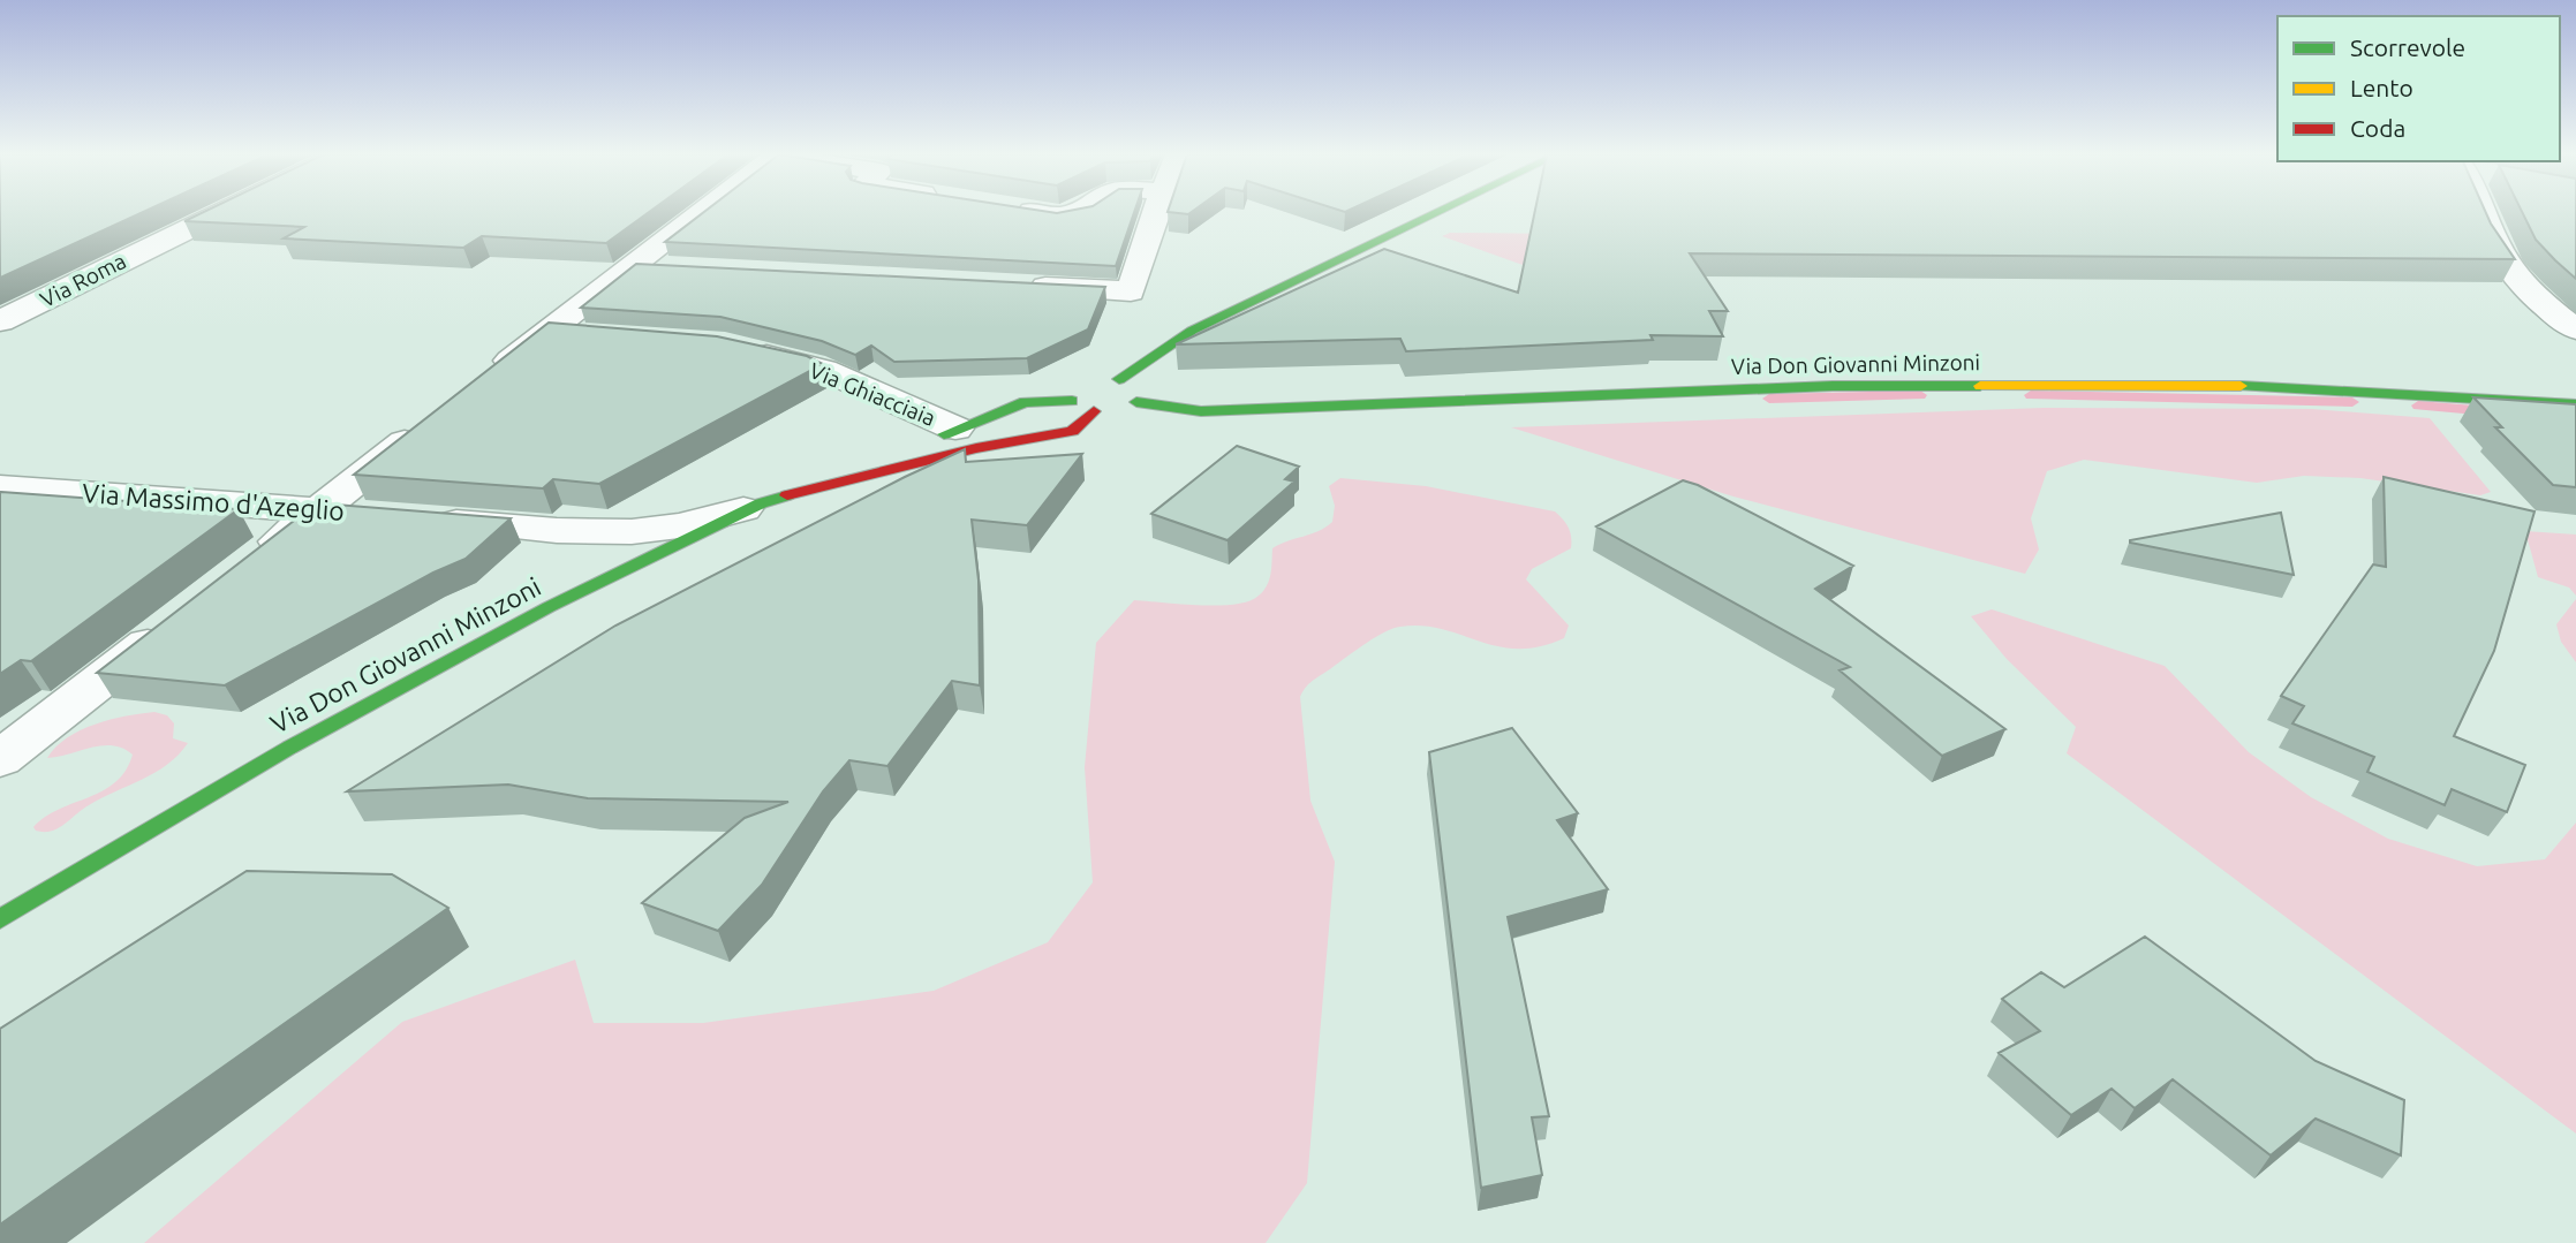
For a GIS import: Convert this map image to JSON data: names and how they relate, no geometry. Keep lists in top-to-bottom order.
{
  "streets": {
    "main road": ["Via Don Giovanni Minzoni"],
    "street": ["Via Roma", "Via Ghiacciaia", "Via Massimo d'Azeglio"]
  },
  "crossings": [
    ["Via Don Giovanni Minzoni", "Via Ghiacciaia"]
  ],
  "legend": ["Scorrevole", "Lento", "Coda"]
}
